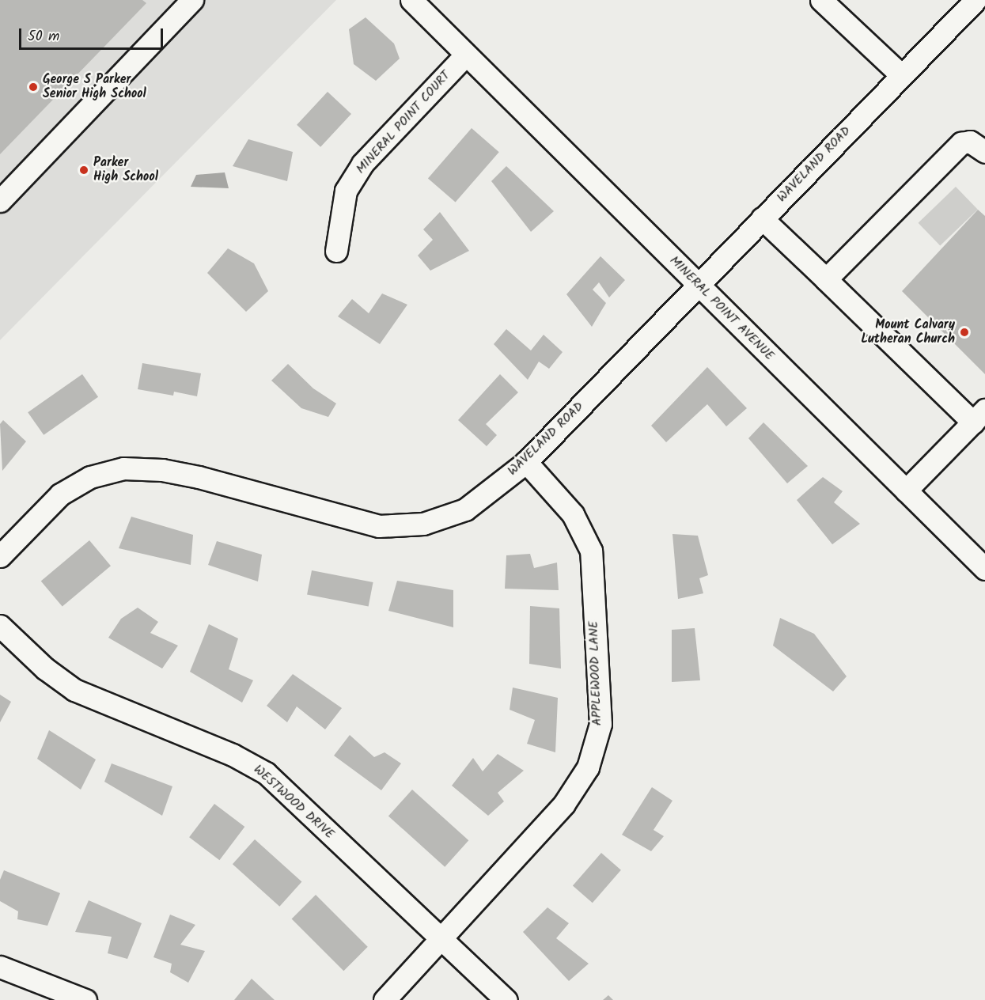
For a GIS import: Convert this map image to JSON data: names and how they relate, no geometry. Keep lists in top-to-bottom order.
{
  "streets": {
    "street": [
      "MINERAL POINT COURT",
      "WAVELAND ROAD",
      "MINERAL POINT AVENUE",
      "APPLEWOOD LANE",
      "WESTWOOD DRIVE"
    ]
  },
  "crossings": [
    ["MINERAL POINT COURT", "MINERAL POINT AVENUE"],
    ["WAVELAND ROAD", "MINERAL POINT AVENUE"],
    ["WAVELAND ROAD", "APPLEWOOD LANE"],
    ["APPLEWOOD LANE", "WESTWOOD DRIVE"]
  ],
  "places": ["George S Parker Senior High School", "Parker High School", "Mount Calvary Lutheran Church"],
  "scale_bar": "50 m"
}
